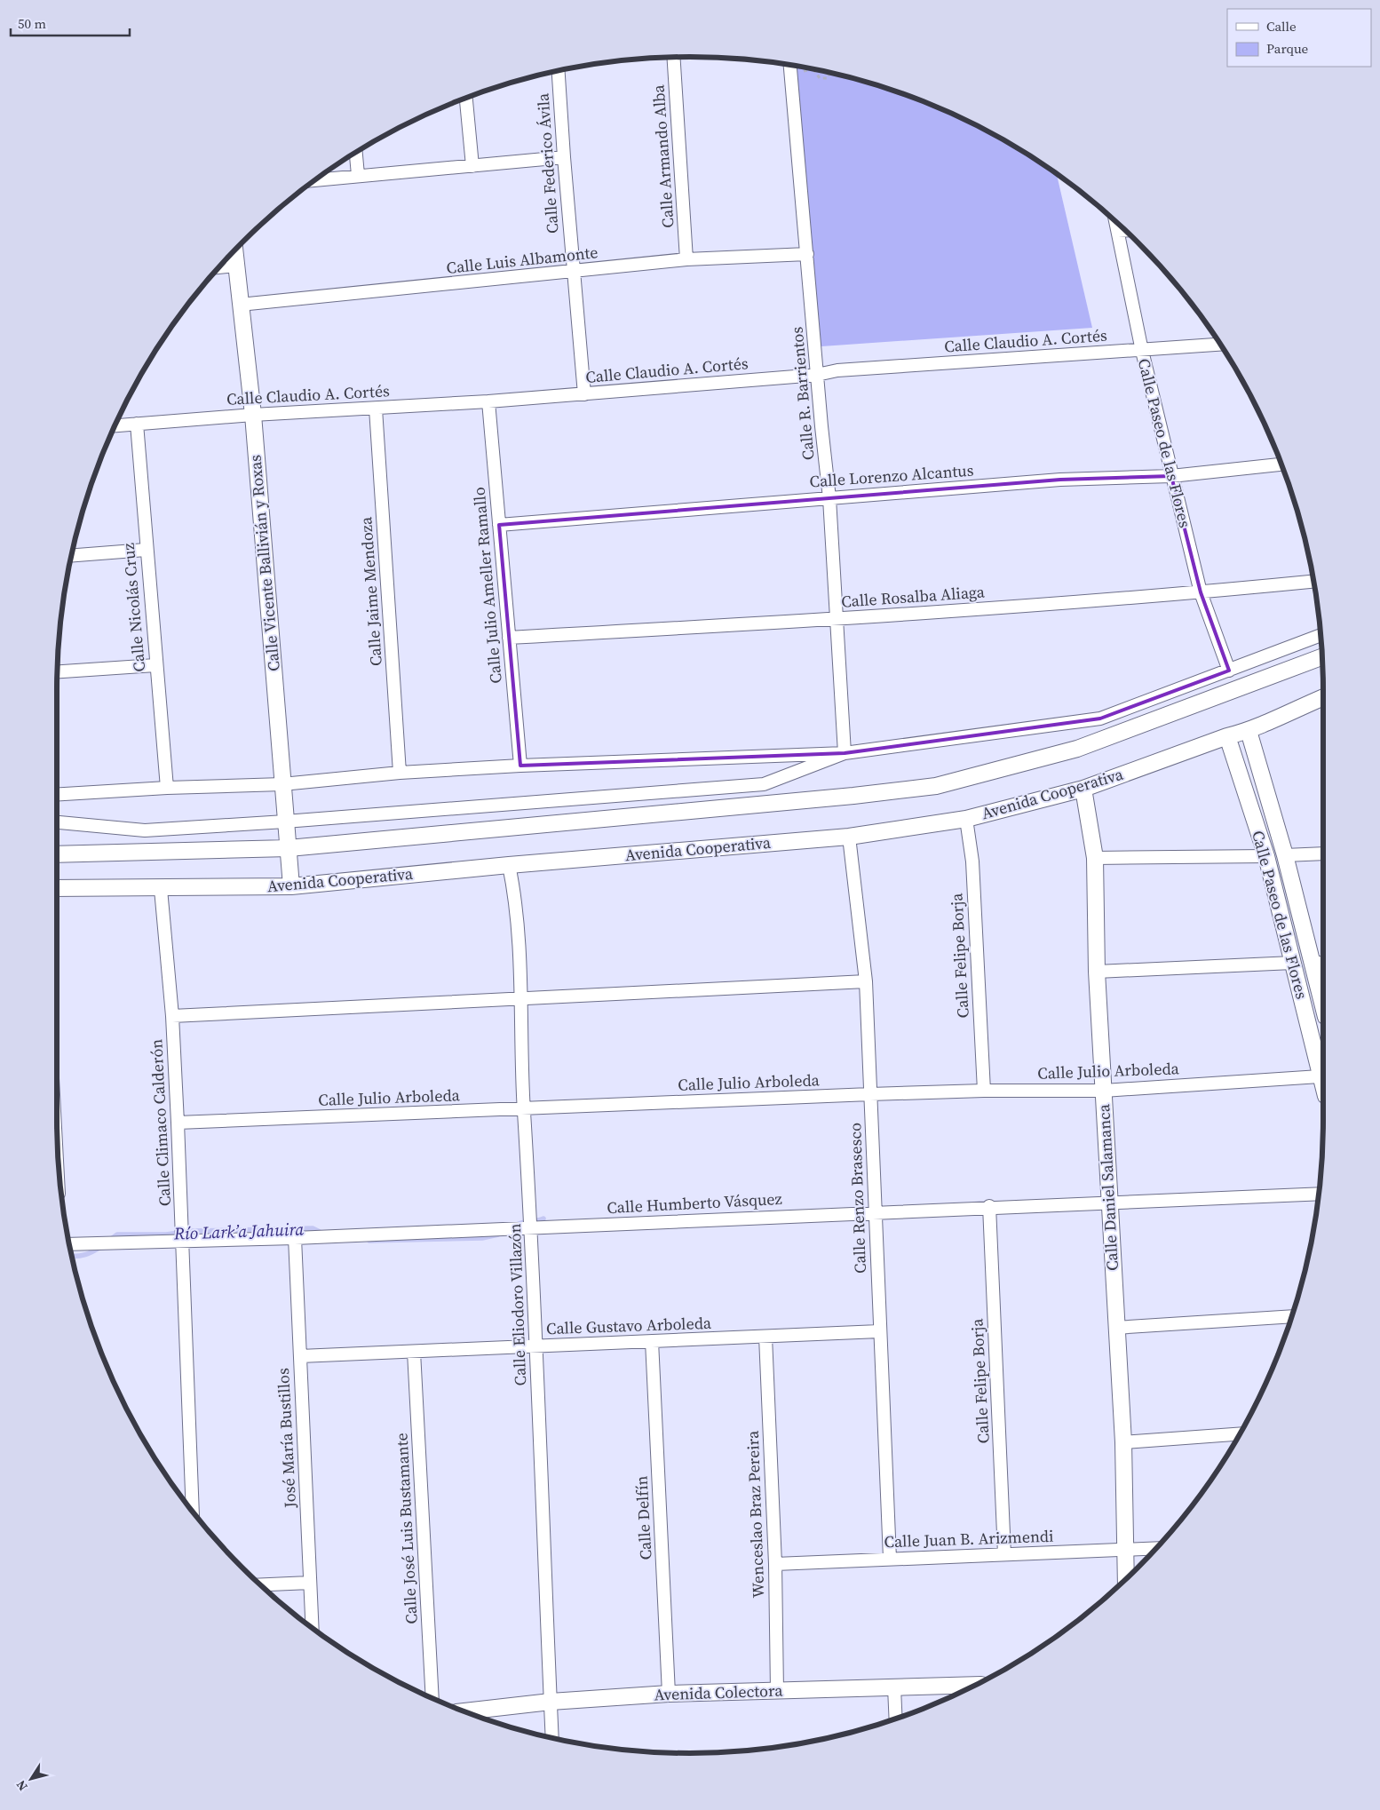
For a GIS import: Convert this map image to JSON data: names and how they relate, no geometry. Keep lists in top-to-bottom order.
{
  "streets": {
    "street": [
      "Calle Armando Alba",
      "Calle Federico Ávila",
      "Calle Luis Albamonte",
      "Calle Claudio A. Cortés",
      "Calle R. Barrientos",
      "Calle Paseo de las Flores",
      "Calle Lorenzo Alcantus",
      "Calle Vicente Ballivián y Roxas",
      "Calle Julio Ameller Ramallo",
      "Calle Jaime Mendoza",
      "Calle Rosalba Aliaga",
      "Calle Nicolás Cruz",
      "Avenida Cooperativa",
      "Calle Felipe Borja",
      "Calle Julio Arboleda",
      "Calle Climaco Calderón",
      "Calle Daniel Salamanca",
      "Calle Renzo Brasesco",
      "Calle Humberto Vásquez",
      "Calle Eliodoro Villazón",
      "Calle Gustavo Arboleda",
      "José María Bustillos",
      "Wenceslao Braz Pereira",
      "Calle Delfín",
      "Calle José Luis Bustamante",
      "Calle Juan B. Arizmendi",
      "Avenida Colectora"
    ]
  },
  "crossings": [
    ["Calle Armando Alba", "Calle Luis Albamonte"],
    ["Calle Federico Ávila", "Calle Luis Albamonte"],
    ["Calle Federico Ávila", "Calle Claudio A. Cortés"],
    ["Calle Luis Albamonte", "Calle R. Barrientos"],
    ["Calle Luis Albamonte", "Calle Vicente Ballivián y Roxas"],
    ["Calle Claudio A. Cortés", "Calle R. Barrientos"],
    ["Calle Claudio A. Cortés", "Calle Paseo de las Flores"],
    ["Calle Claudio A. Cortés", "Calle Vicente Ballivián y Roxas"],
    ["Calle Claudio A. Cortés", "Calle Julio Ameller Ramallo"],
    ["Calle Claudio A. Cortés", "Calle Jaime Mendoza"],
    ["Calle Claudio A. Cortés", "Calle Nicolás Cruz"],
    ["Calle R. Barrientos", "Calle Lorenzo Alcantus"],
    ["Calle R. Barrientos", "Calle Rosalba Aliaga"],
    ["Calle Paseo de las Flores", "Calle Lorenzo Alcantus"],
    ["Calle Paseo de las Flores", "Calle Rosalba Aliaga"],
    ["Calle Paseo de las Flores", "Avenida Cooperativa"],
    ["Calle Paseo de las Flores", "Calle Julio Arboleda"],
    ["Calle Lorenzo Alcantus", "Calle Julio Ameller Ramallo"],
    ["Calle Vicente Ballivián y Roxas", "Avenida Cooperativa"],
    ["Calle Julio Ameller Ramallo", "Calle Rosalba Aliaga"],
    ["Avenida Cooperativa", "Calle Felipe Borja"],
    ["Avenida Cooperativa", "Calle Climaco Calderón"],
    ["Avenida Cooperativa", "Calle Daniel Salamanca"],
    ["Avenida Cooperativa", "Calle Renzo Brasesco"],
    ["Avenida Cooperativa", "Calle Eliodoro Villazón"],
    ["Calle Felipe Borja", "Calle Julio Arboleda"],
    ["Calle Felipe Borja", "Calle Humberto Vásquez"],
    ["Calle Felipe Borja", "Calle Juan B. Arizmendi"],
    ["Calle Julio Arboleda", "Calle Climaco Calderón"],
    ["Calle Julio Arboleda", "Calle Daniel Salamanca"],
    ["Calle Julio Arboleda", "Calle Renzo Brasesco"],
    ["Calle Julio Arboleda", "Calle Eliodoro Villazón"],
    ["Calle Climaco Calderón", "Calle Humberto Vásquez"],
    ["Calle Daniel Salamanca", "Calle Humberto Vásquez"],
    ["Calle Daniel Salamanca", "Calle Juan B. Arizmendi"],
    ["Calle Renzo Brasesco", "Calle Humberto Vásquez"],
    ["Calle Renzo Brasesco", "Calle Gustavo Arboleda"],
    ["Calle Renzo Brasesco", "Calle Juan B. Arizmendi"],
    ["Calle Humberto Vásquez", "Calle Eliodoro Villazón"],
    ["Calle Humberto Vásquez", "José María Bustillos"],
    ["Calle Eliodoro Villazón", "Calle Gustavo Arboleda"],
    ["Calle Eliodoro Villazón", "Avenida Colectora"],
    ["Calle Gustavo Arboleda", "José María Bustillos"],
    ["Calle Gustavo Arboleda", "Wenceslao Braz Pereira"],
    ["Calle Gustavo Arboleda", "Calle Delfín"],
    ["Calle Gustavo Arboleda", "Calle José Luis Bustamante"],
    ["Wenceslao Braz Pereira", "Calle Juan B. Arizmendi"],
    ["Wenceslao Braz Pereira", "Avenida Colectora"],
    ["Calle Delfín", "Avenida Colectora"]
  ],
  "water": ["Río Lark’a Jahuira"],
  "legend": ["Calle", "Parque"],
  "scale_bar": "50 m",
  "north": "bottom left"
}
